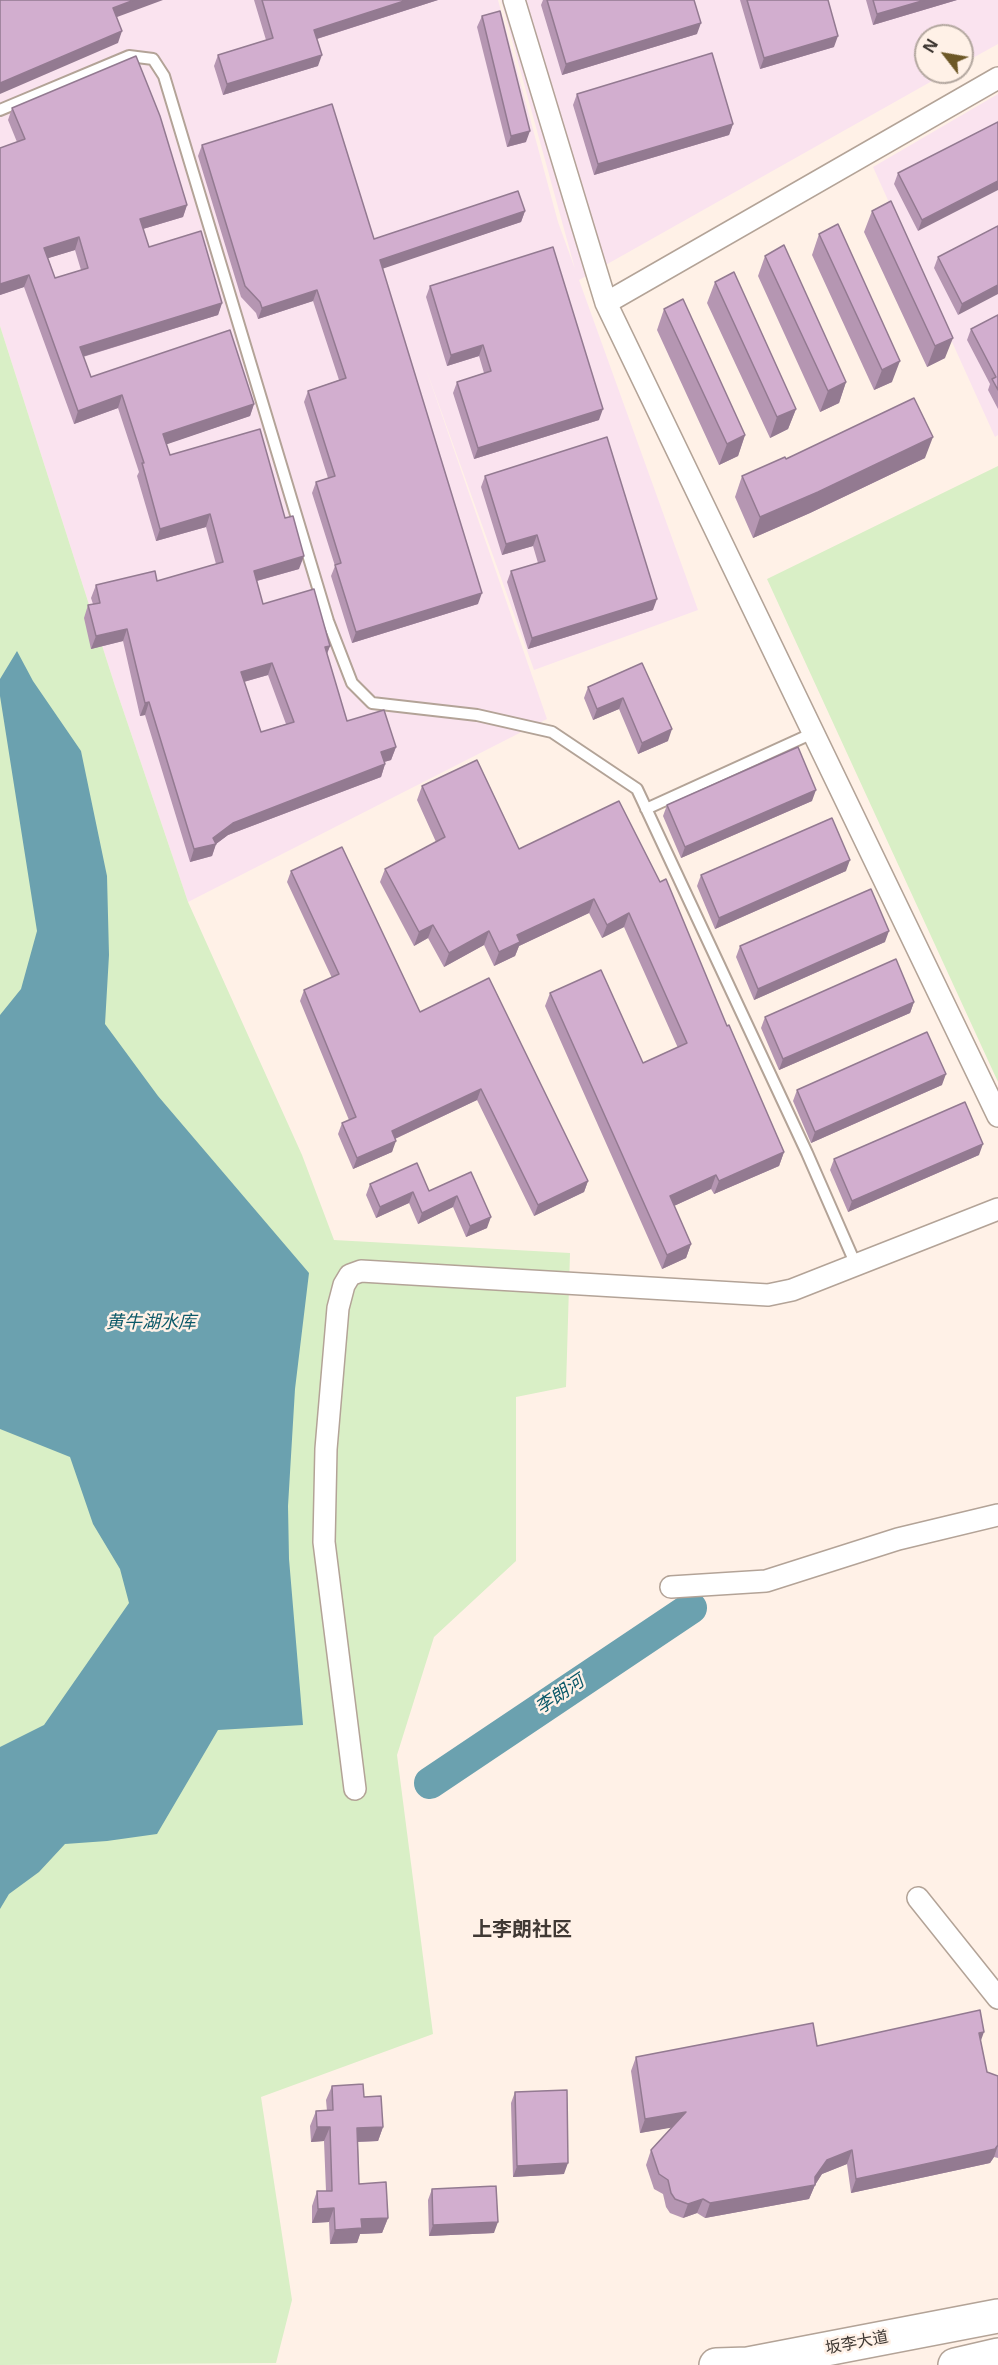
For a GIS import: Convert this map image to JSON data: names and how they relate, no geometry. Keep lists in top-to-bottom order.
{
  "streets": {
    "main road": ["坂李大道"]
  },
  "districts": ["上李朗社区"],
  "water": ["黄牛湖水库", "李朗河"],
  "north": "top left"
}
